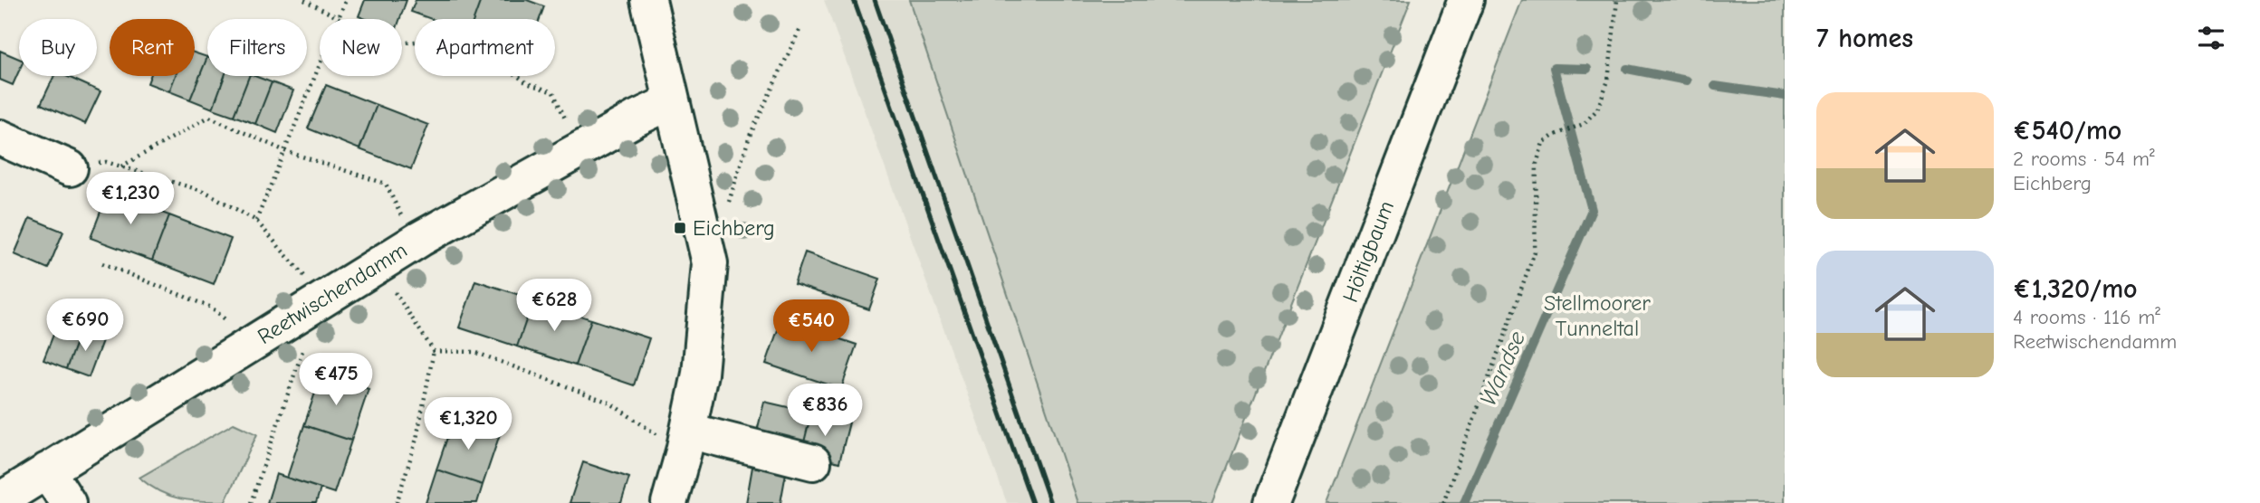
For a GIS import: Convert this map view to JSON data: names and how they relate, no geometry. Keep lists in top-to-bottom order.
{
  "streets": {
    "street": ["Höltigbaum", "Reetwischendamm"]
  },
  "water": ["Wandse"],
  "parks": ["Stellmoorer Tunneltal"],
  "places": {
    "transit": ["Eichberg"]
  },
  "page": {
    "heading": "7 homes",
    "chip": [
      "Buy",
      "Rent",
      "Filters",
      "New",
      "Apartment"
    ],
    "list": [
      {
        "name": "€540/mo",
        "note": "2 rooms · 54 m² · Eichberg"
      },
      {
        "name": "€1,320/mo",
        "note": "4 rooms · 116 m² · Reetwischendamm"
      }
    ],
    "price": [
      "€1,230",
      "€628",
      "€690",
      "€540",
      "€475",
      "€836",
      "€1,320"
    ]
  }
}
